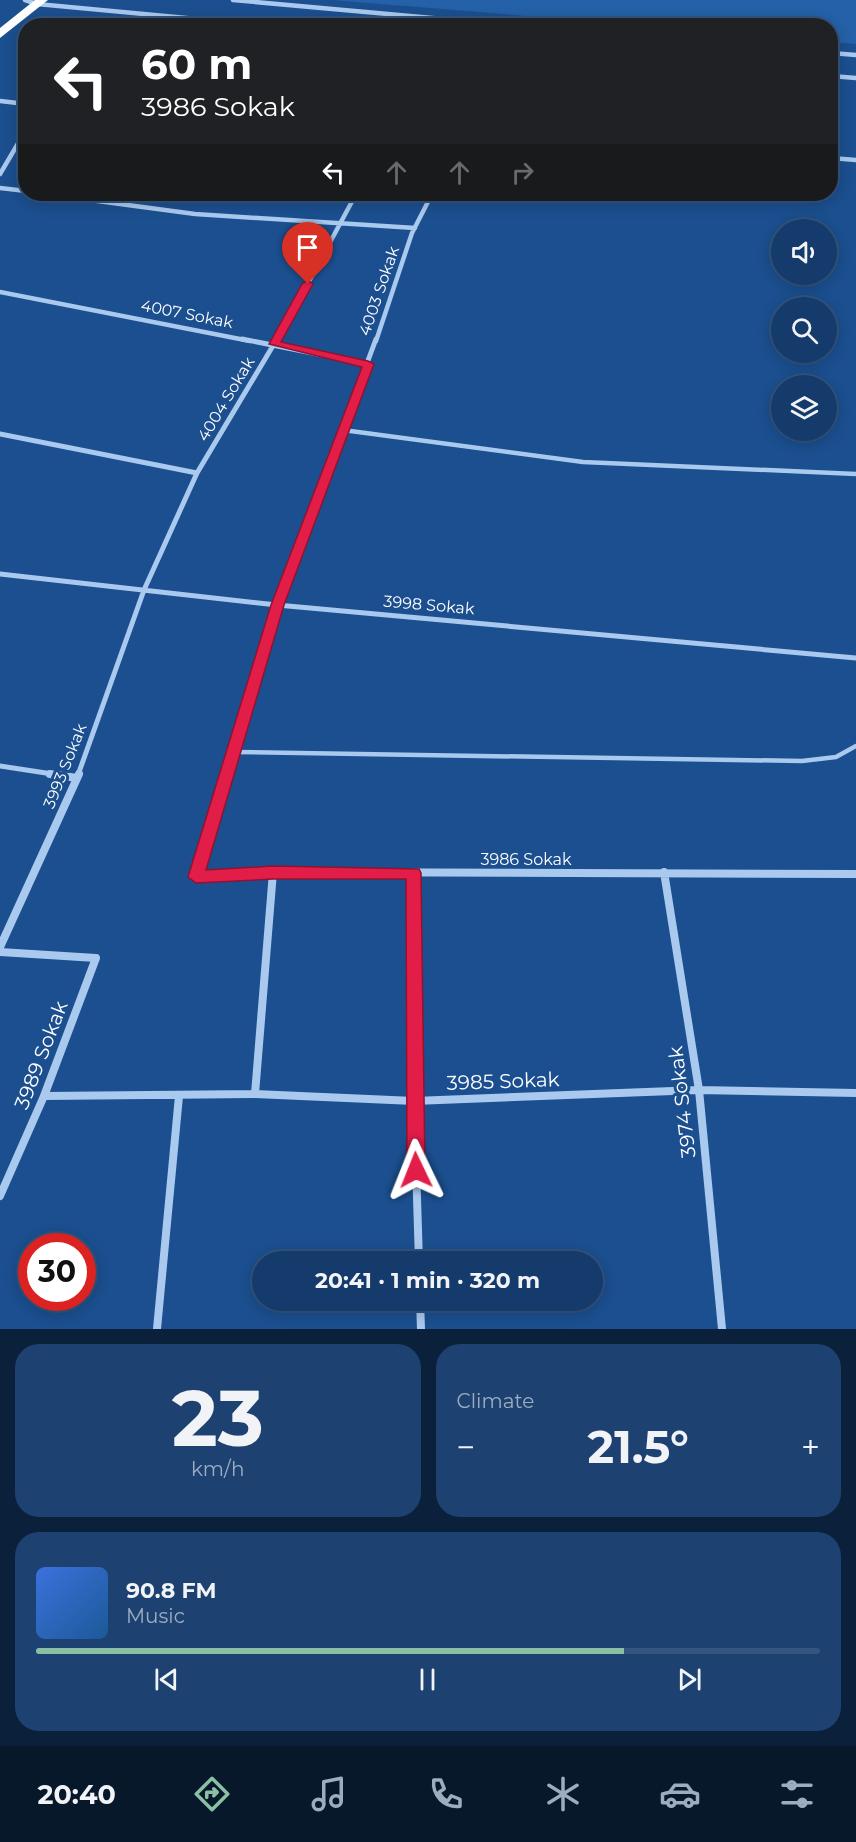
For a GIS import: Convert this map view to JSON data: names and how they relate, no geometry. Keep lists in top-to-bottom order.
{
  "streets": {
    "street": [
      "4003 Sokak",
      "4007 Sokak",
      "4004 Sokak",
      "3998 Sokak",
      "3993 Sokak",
      "3986 Sokak",
      "3989 Sokak",
      "3985 Sokak",
      "3974 Sokak"
    ]
  },
  "crossings": [
    ["4003 Sokak", "4007 Sokak"],
    ["4003 Sokak", "3998 Sokak"],
    ["4003 Sokak", "3986 Sokak"],
    ["4007 Sokak", "4004 Sokak"],
    ["4004 Sokak", "3998 Sokak"],
    ["4004 Sokak", "3993 Sokak"],
    ["3998 Sokak", "3993 Sokak"],
    ["3986 Sokak", "3974 Sokak"],
    ["3989 Sokak", "3985 Sokak"],
    ["3985 Sokak", "3974 Sokak"]
  ],
  "page": {
    "turn": ["60 m", "3986 Sokak"],
    "limit": "30",
    "trip": "20:41 · 1 min · 320 m",
    "tile": [
      ["23", "km/h"],
      "Climate"
    ],
    "heat": ["−", "21.5°", "+"],
    "song": ["90.8 FM", "Music"],
    "tabs": "20:40"
  }
}
